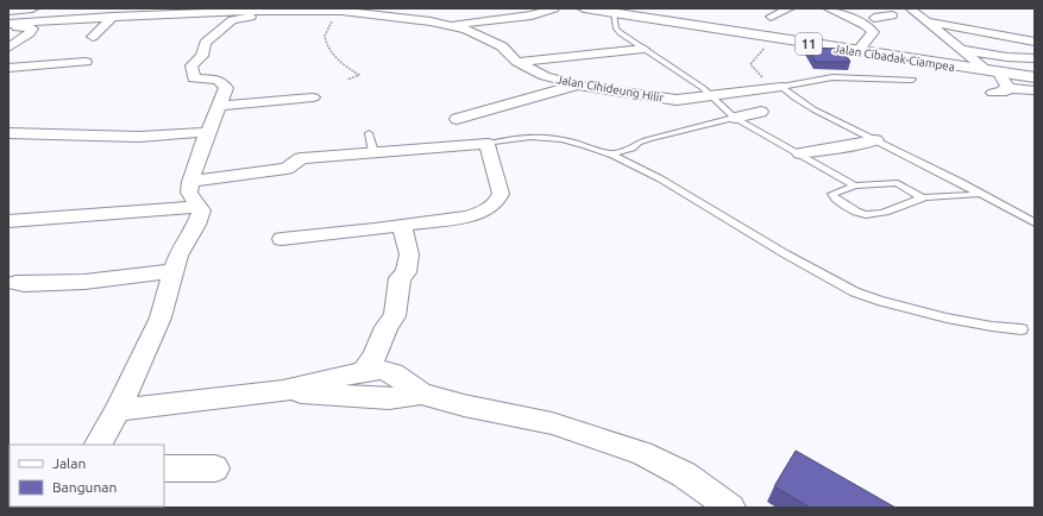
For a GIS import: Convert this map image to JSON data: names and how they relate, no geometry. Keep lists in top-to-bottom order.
{
  "streets": {
    "highway": ["11", "Jalan Cibadak-Ciampea"],
    "street": ["Jalan Cihideung Hilir"]
  },
  "legend": ["Jalan", "Bangunan"]
}
